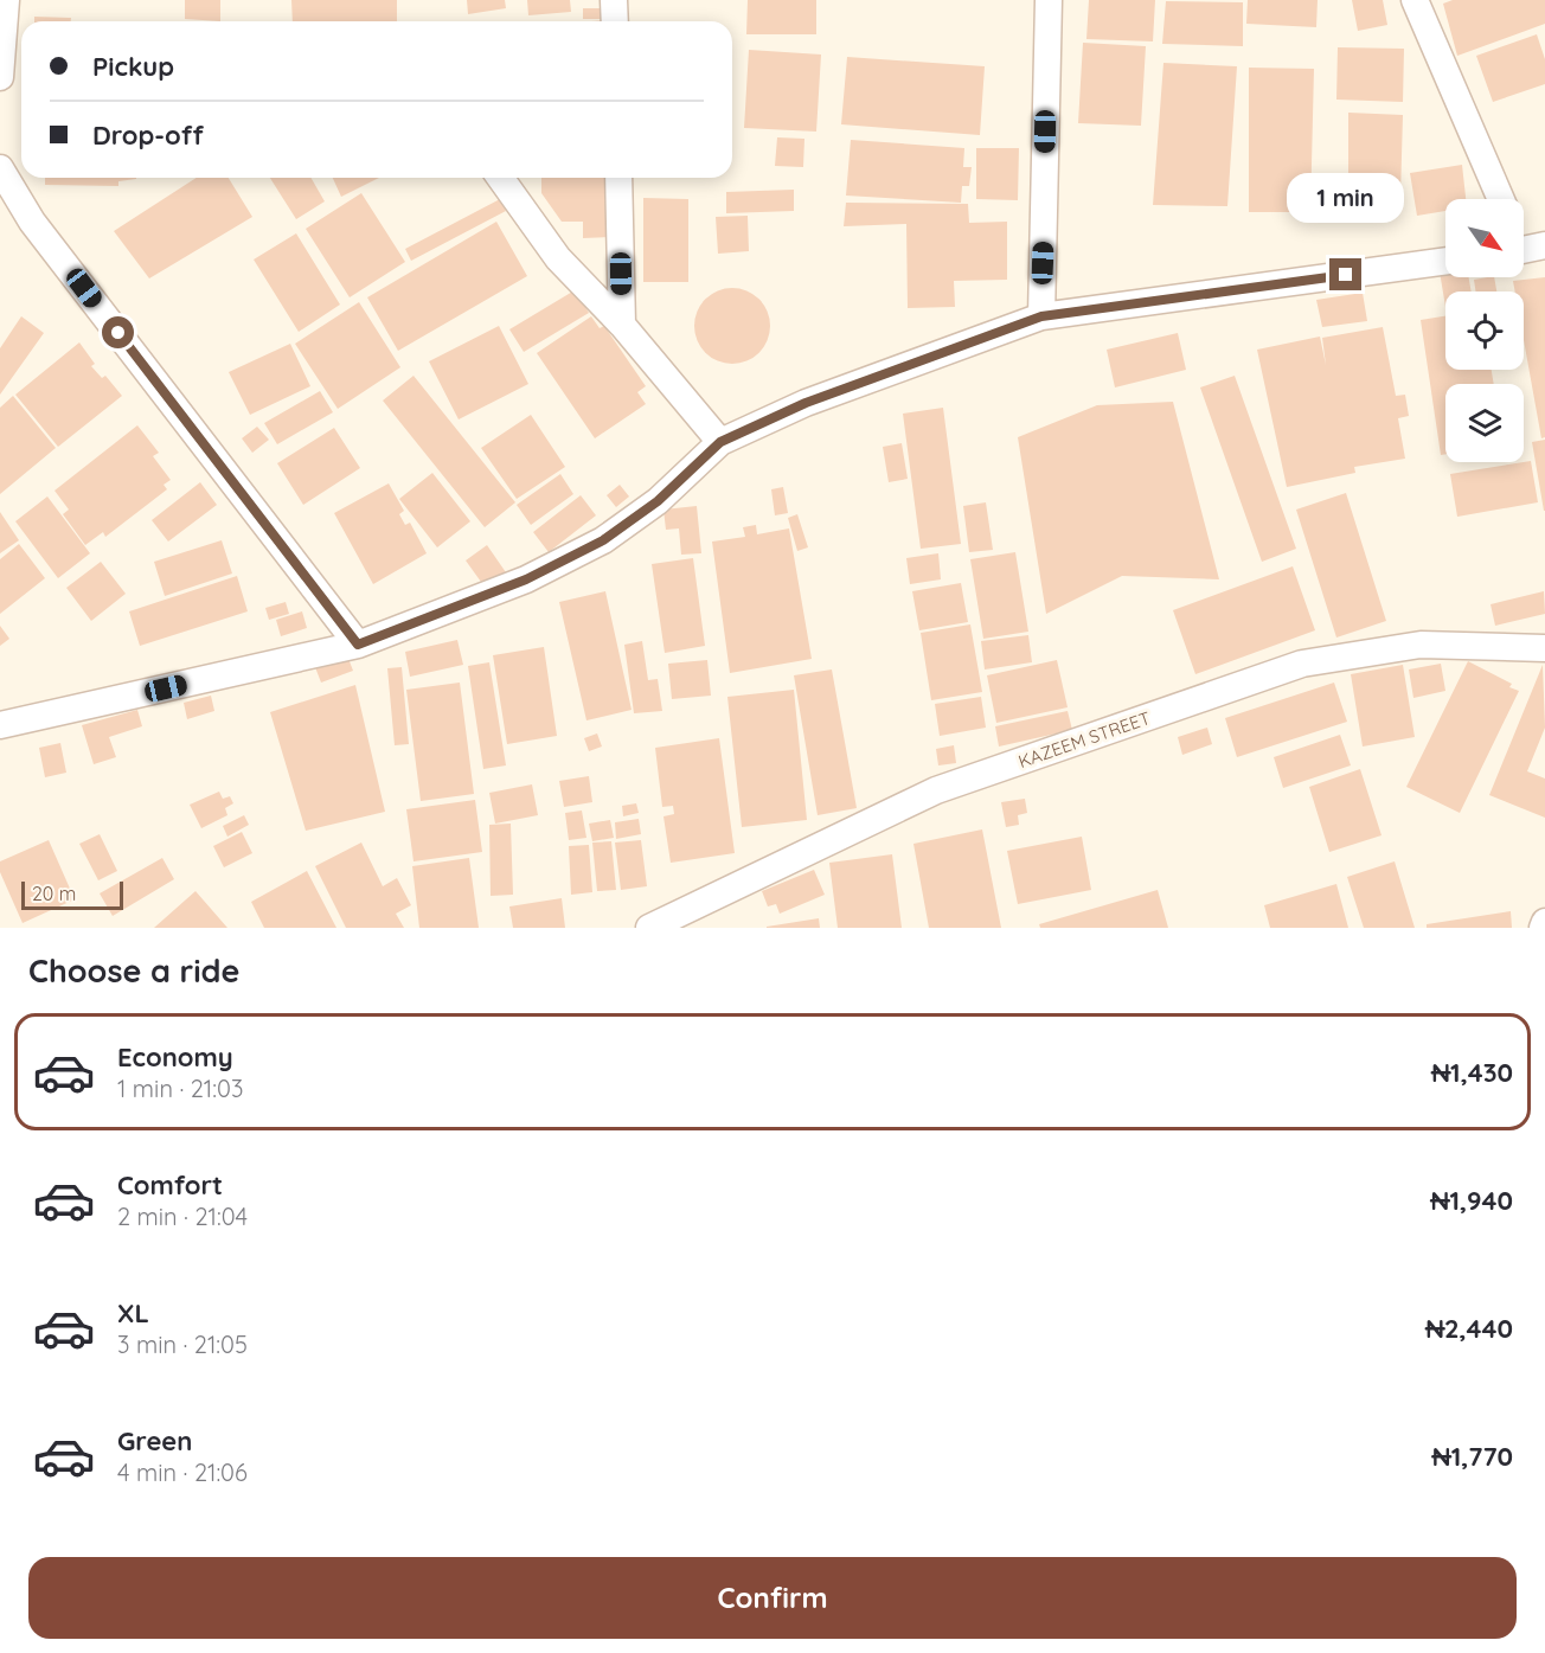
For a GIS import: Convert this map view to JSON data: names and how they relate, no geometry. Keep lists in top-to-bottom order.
{
  "streets": {
    "street": ["KAZEEM STREET"]
  },
  "scale_bar": "20 m",
  "north": "bottom right",
  "page": {
    "banner": ["Pickup", "Drop-off"],
    "bubble": "1 min",
    "scale": "20 m",
    "heading": "Choose a ride",
    "list": [
      {
        "name": "Economy",
        "note": "1 min · 21:03",
        "value": "₦1,430"
      },
      {
        "name": "Comfort",
        "note": "2 min · 21:04",
        "value": "₦1,940"
      },
      {
        "name": "XL",
        "note": "3 min · 21:05",
        "value": "₦2,440"
      },
      {
        "name": "Green",
        "note": "4 min · 21:06",
        "value": "₦1,770"
      }
    ],
    "buttons": "Confirm"
  }
}
